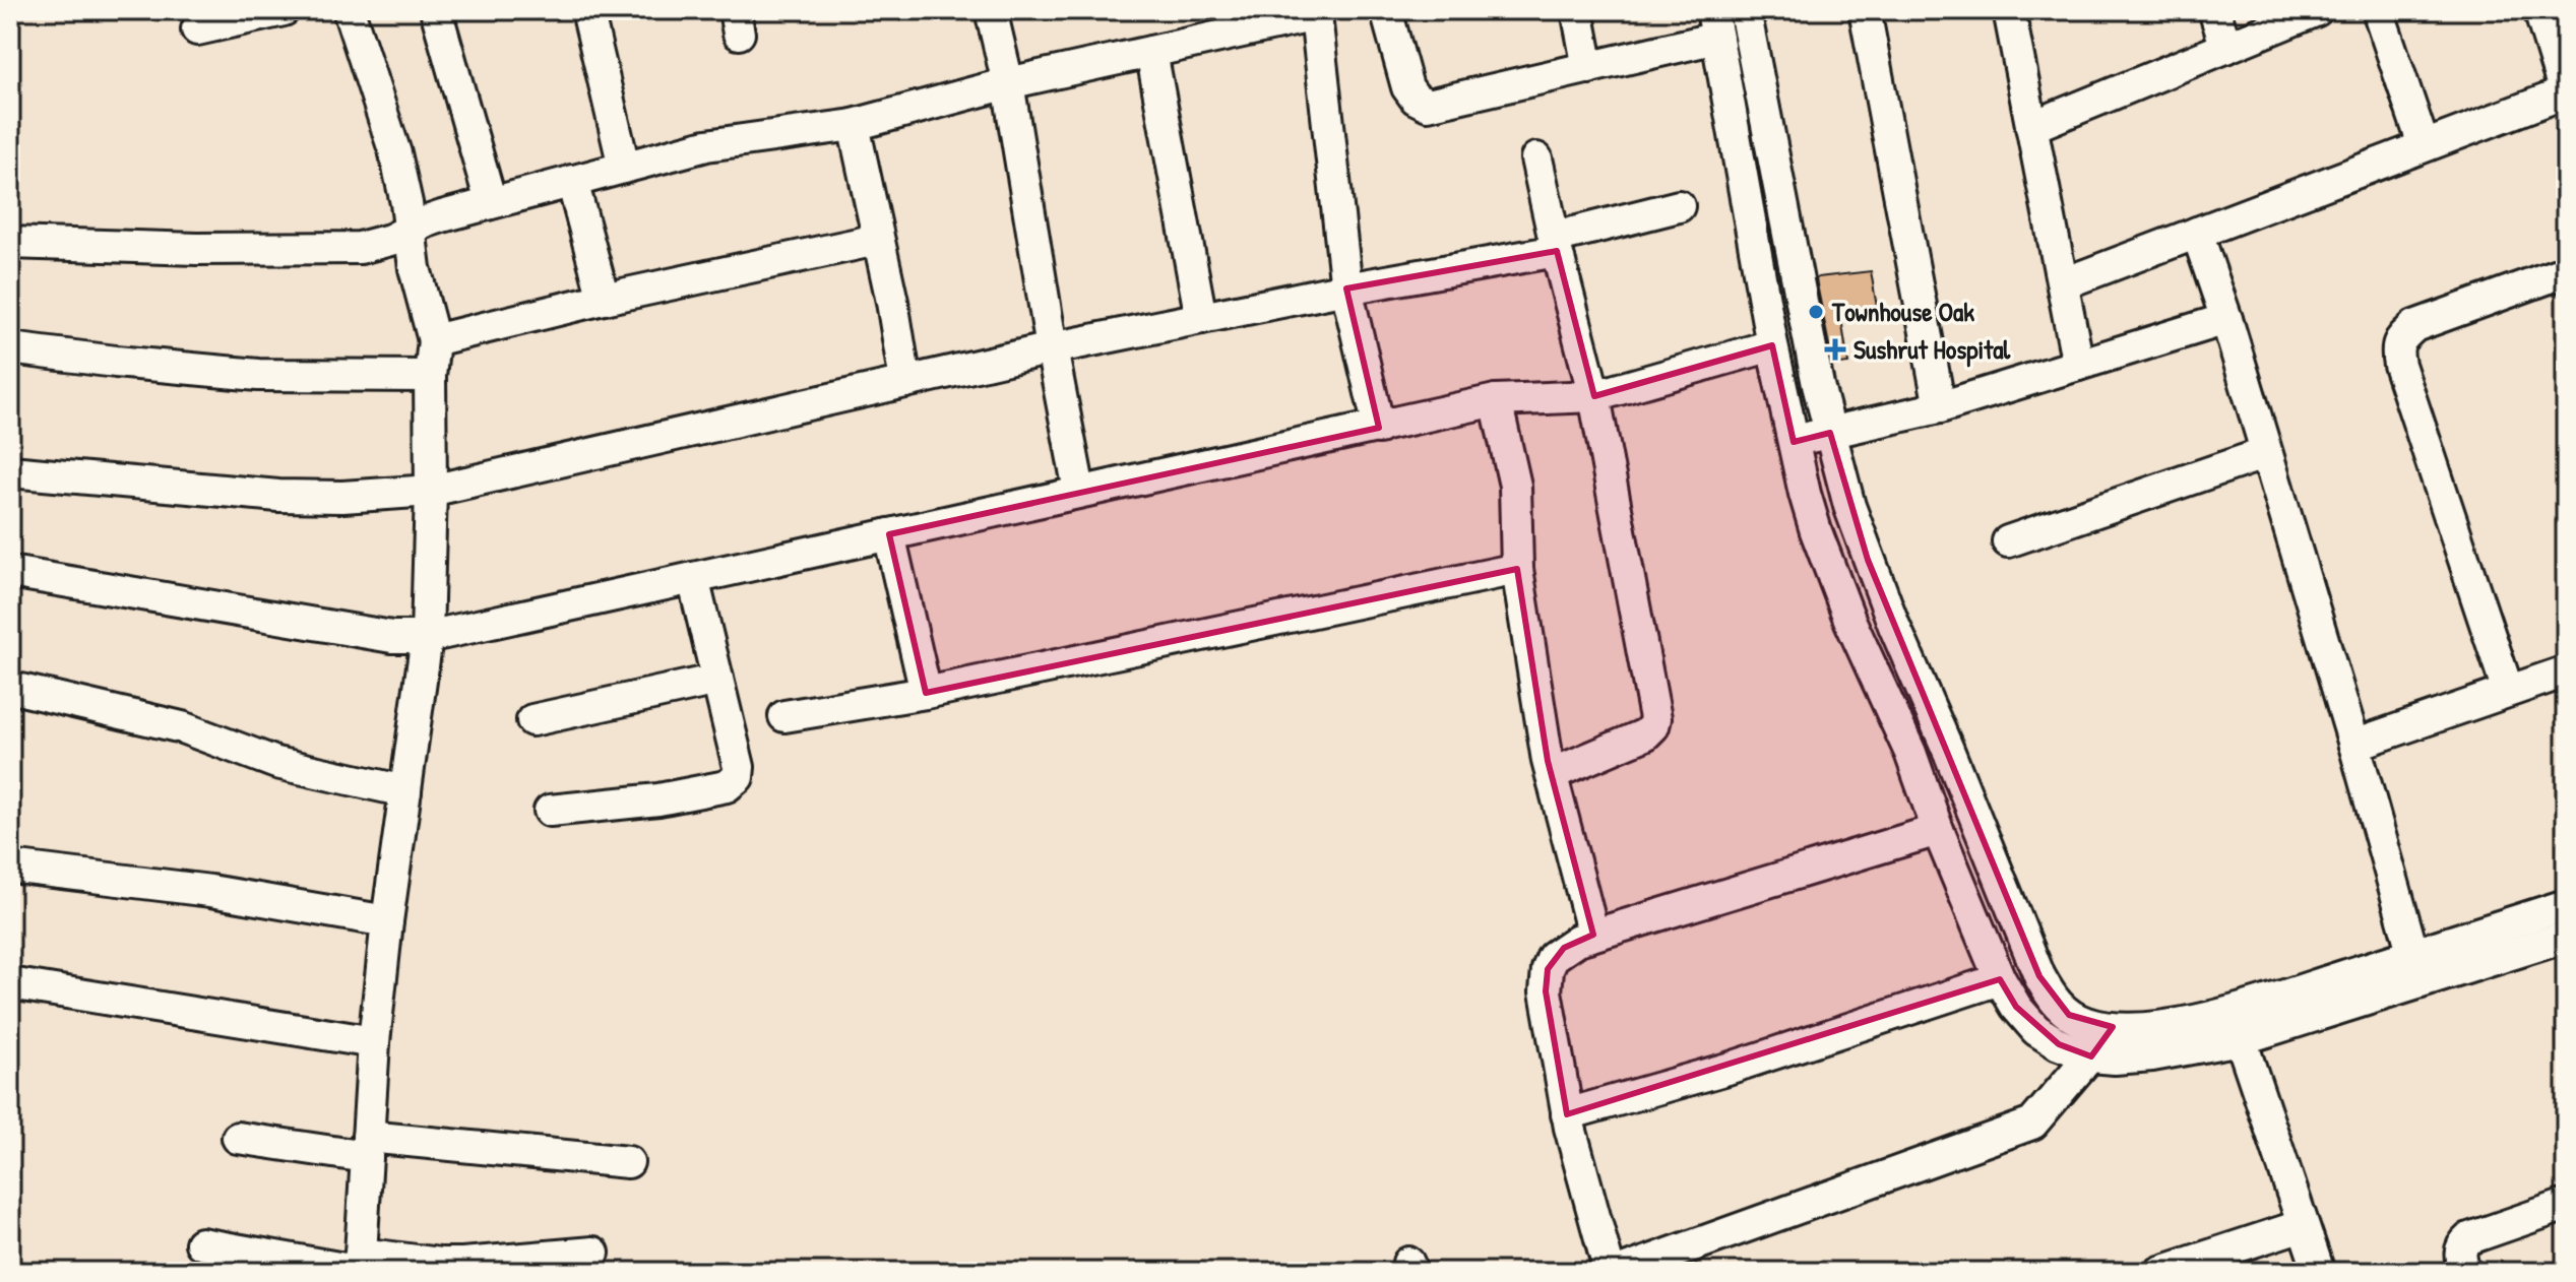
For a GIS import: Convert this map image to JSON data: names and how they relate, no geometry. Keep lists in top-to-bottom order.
{
  "places": {
    "other": ["Townhouse Oak"],
    "health": ["Sushrut Hospital"]
  }
}
